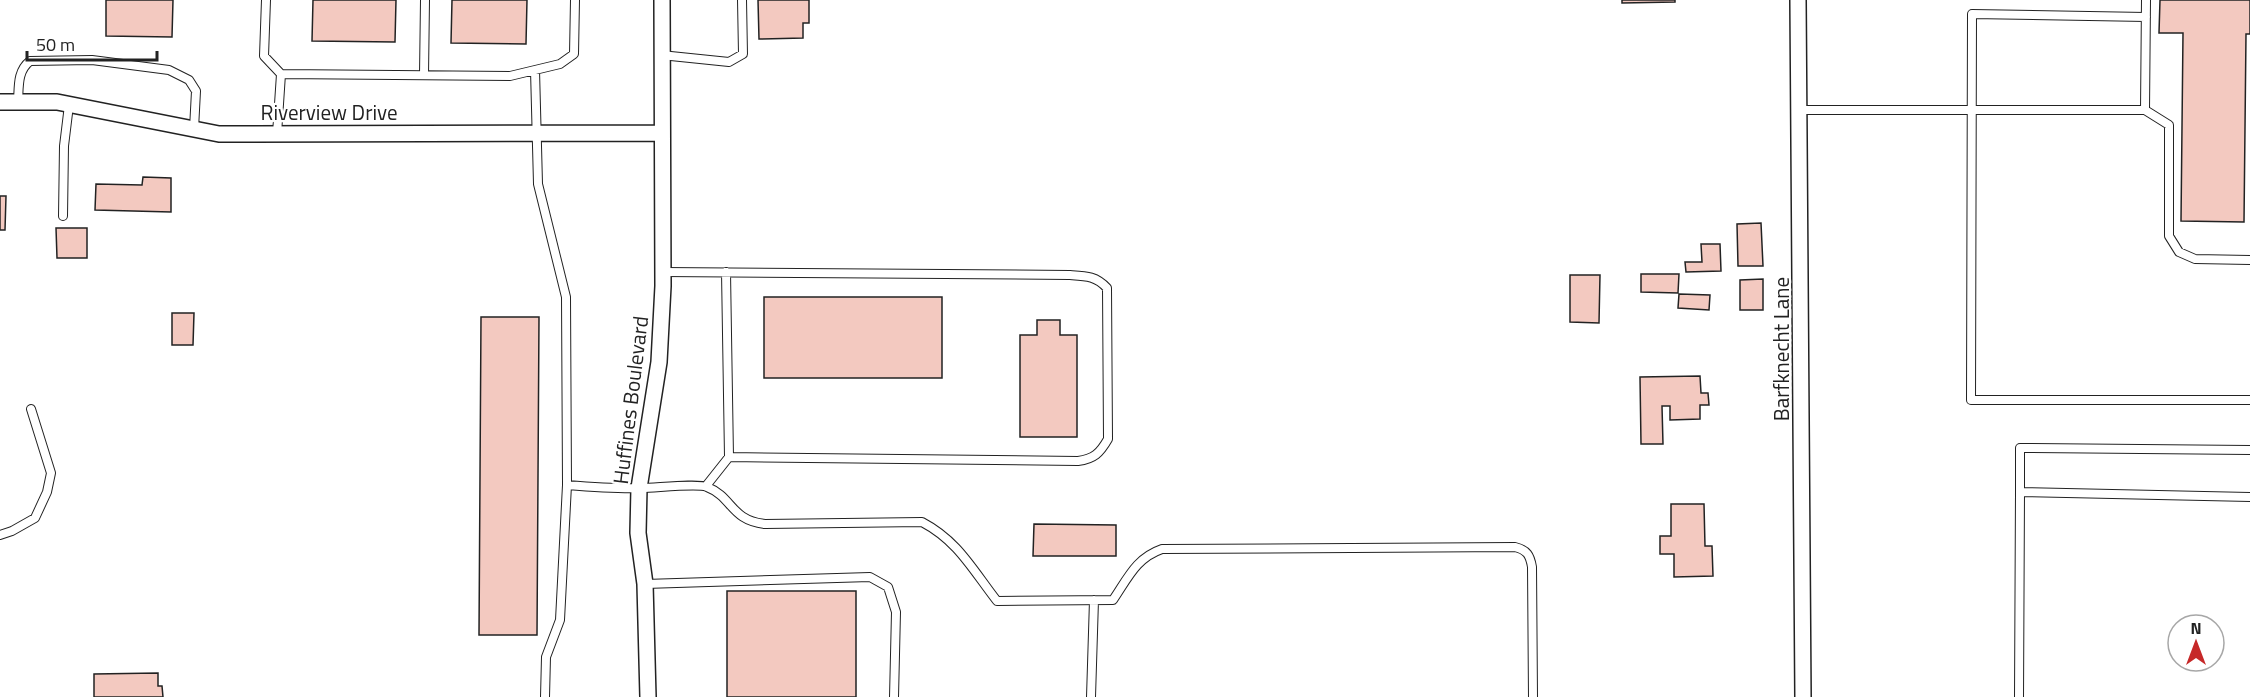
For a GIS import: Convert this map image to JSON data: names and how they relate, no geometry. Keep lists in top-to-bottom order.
{
  "streets": {
    "street": ["Riverview Drive", "Barfknecht Lane", "Huffines Boulevard"]
  },
  "crossings": [
    ["Riverview Drive", "Huffines Boulevard"]
  ],
  "scale_bar": "50 m",
  "north": "top"
}
